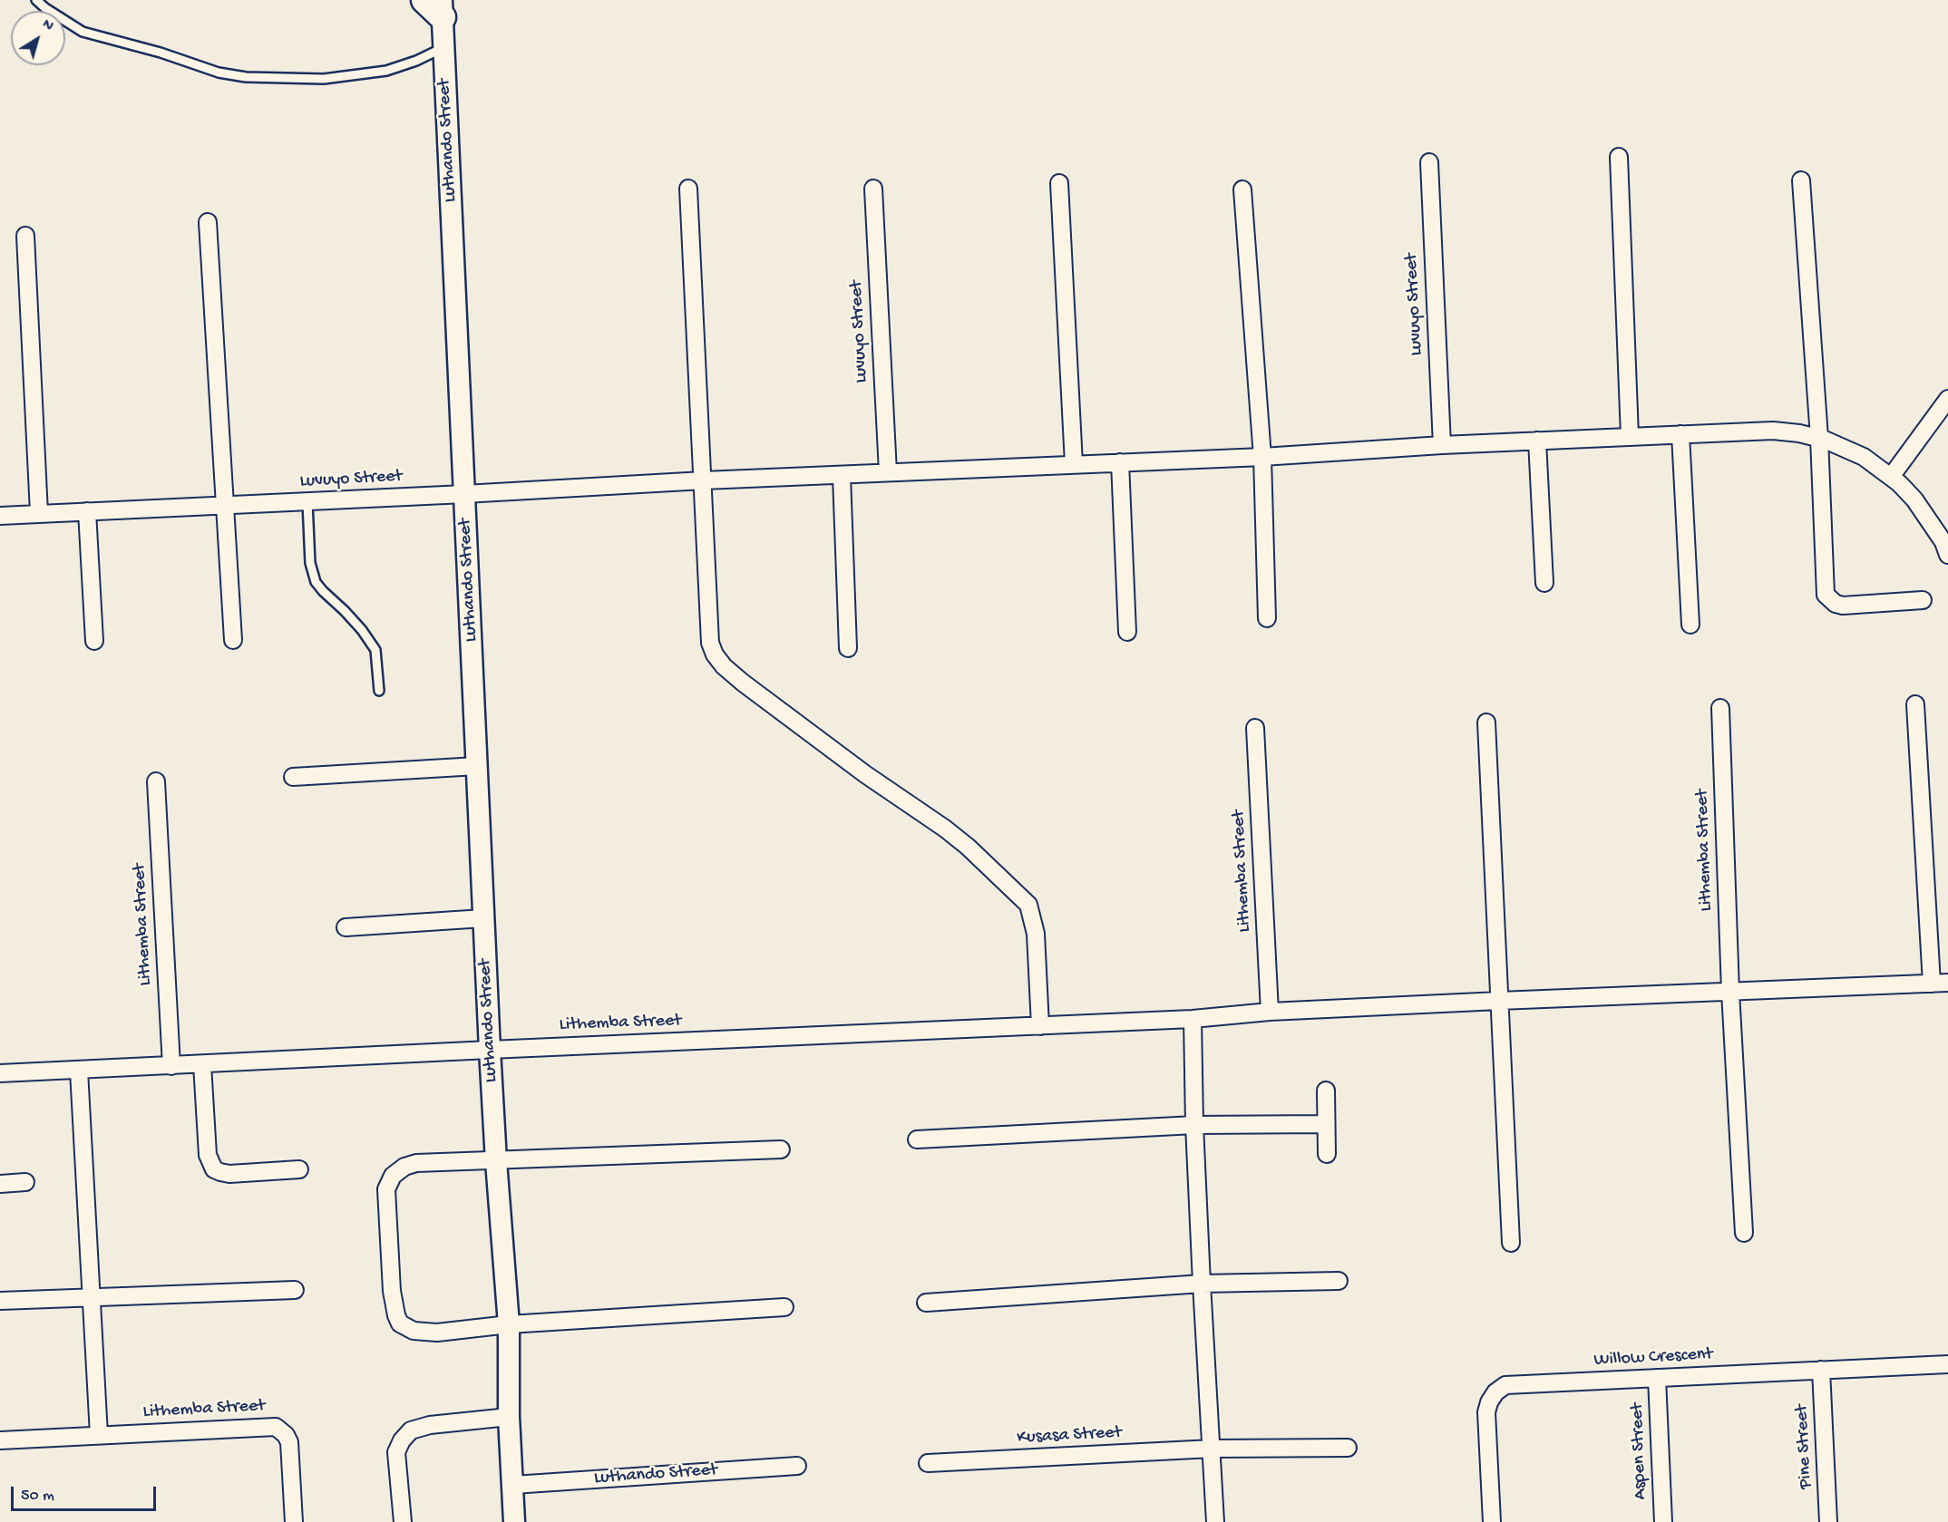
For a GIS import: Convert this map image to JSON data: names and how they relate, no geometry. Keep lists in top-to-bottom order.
{
  "streets": {
    "street": [
      "Luthando Street",
      "Luvuyo Street",
      "Lithemba Street",
      "Willow Crescent",
      "Kusasa Street",
      "Pine Street",
      "Aspen Street"
    ]
  },
  "crossings": [
    ["Luthando Street", "Luvuyo Street"],
    ["Luthando Street", "Lithemba Street"],
    ["Willow Crescent", "Pine Street"],
    ["Willow Crescent", "Aspen Street"]
  ],
  "scale_bar": "50 m",
  "north": "top right"
}
